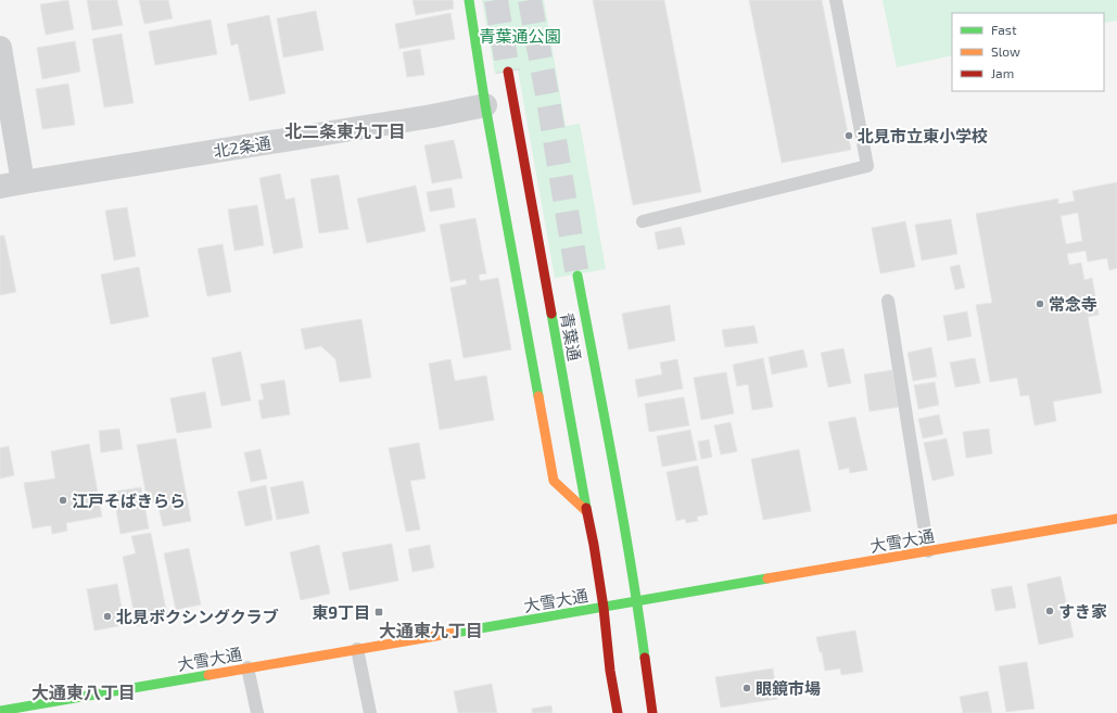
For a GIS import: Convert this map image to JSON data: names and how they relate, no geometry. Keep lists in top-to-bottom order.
{
  "streets": {
    "main road": ["青葉通", "大雪大通"],
    "street": ["北2条通"]
  },
  "crossings": [
    ["青葉通", "大雪大通"]
  ],
  "districts": ["北二条東九丁目", "大通東九丁目", "大通東八丁目"],
  "parks": ["青葉通公園"],
  "places": {
    "other": [
      "北見市立東小学校",
      "常念寺",
      "江戸そばきらら",
      "すき家",
      "北見ボクシングクラブ",
      "眼鏡市場"
    ],
    "transit": ["東9丁目"]
  },
  "legend": ["Fast", "Slow", "Jam"]
}
